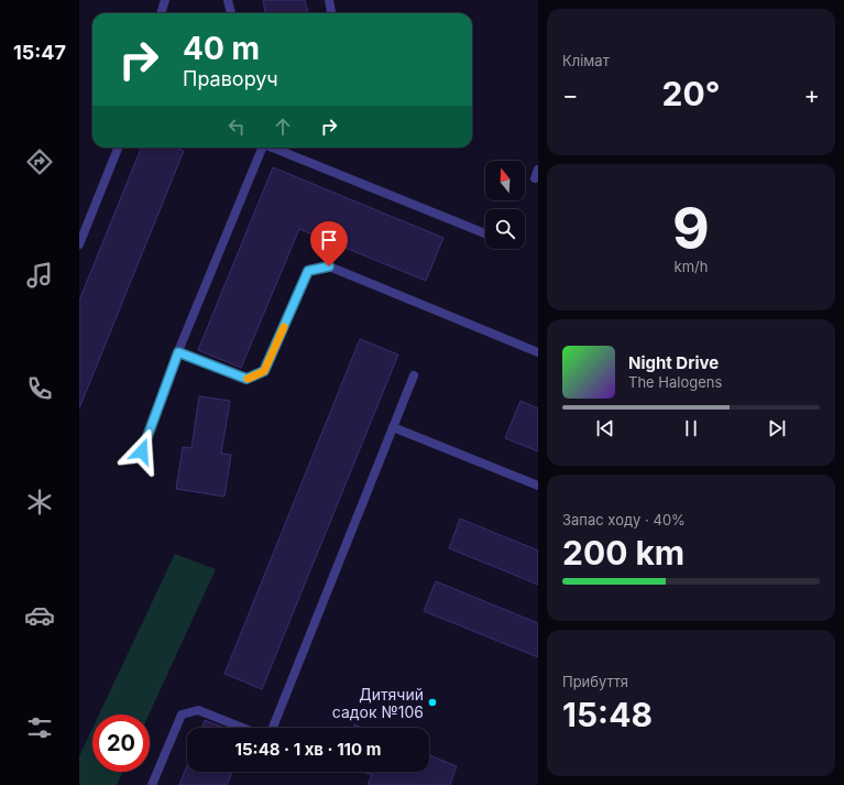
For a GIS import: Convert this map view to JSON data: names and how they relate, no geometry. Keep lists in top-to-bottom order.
{
  "places": ["Дитячий садок №106"],
  "north": "top",
  "page": {
    "tabs": "15:47",
    "tile": [
      "Клімат",
      ["9", "km/h"],
      ["Запас ходу · 40%", "200 km"],
      ["Прибуття", "15:48"]
    ],
    "turn": ["40 m", "Праворуч"],
    "heat": ["−", "20°", "+"],
    "song": ["Night Drive", "The Halogens"],
    "limit": "20",
    "trip": "15:48 · 1 хв · 110 m"
  }
}
